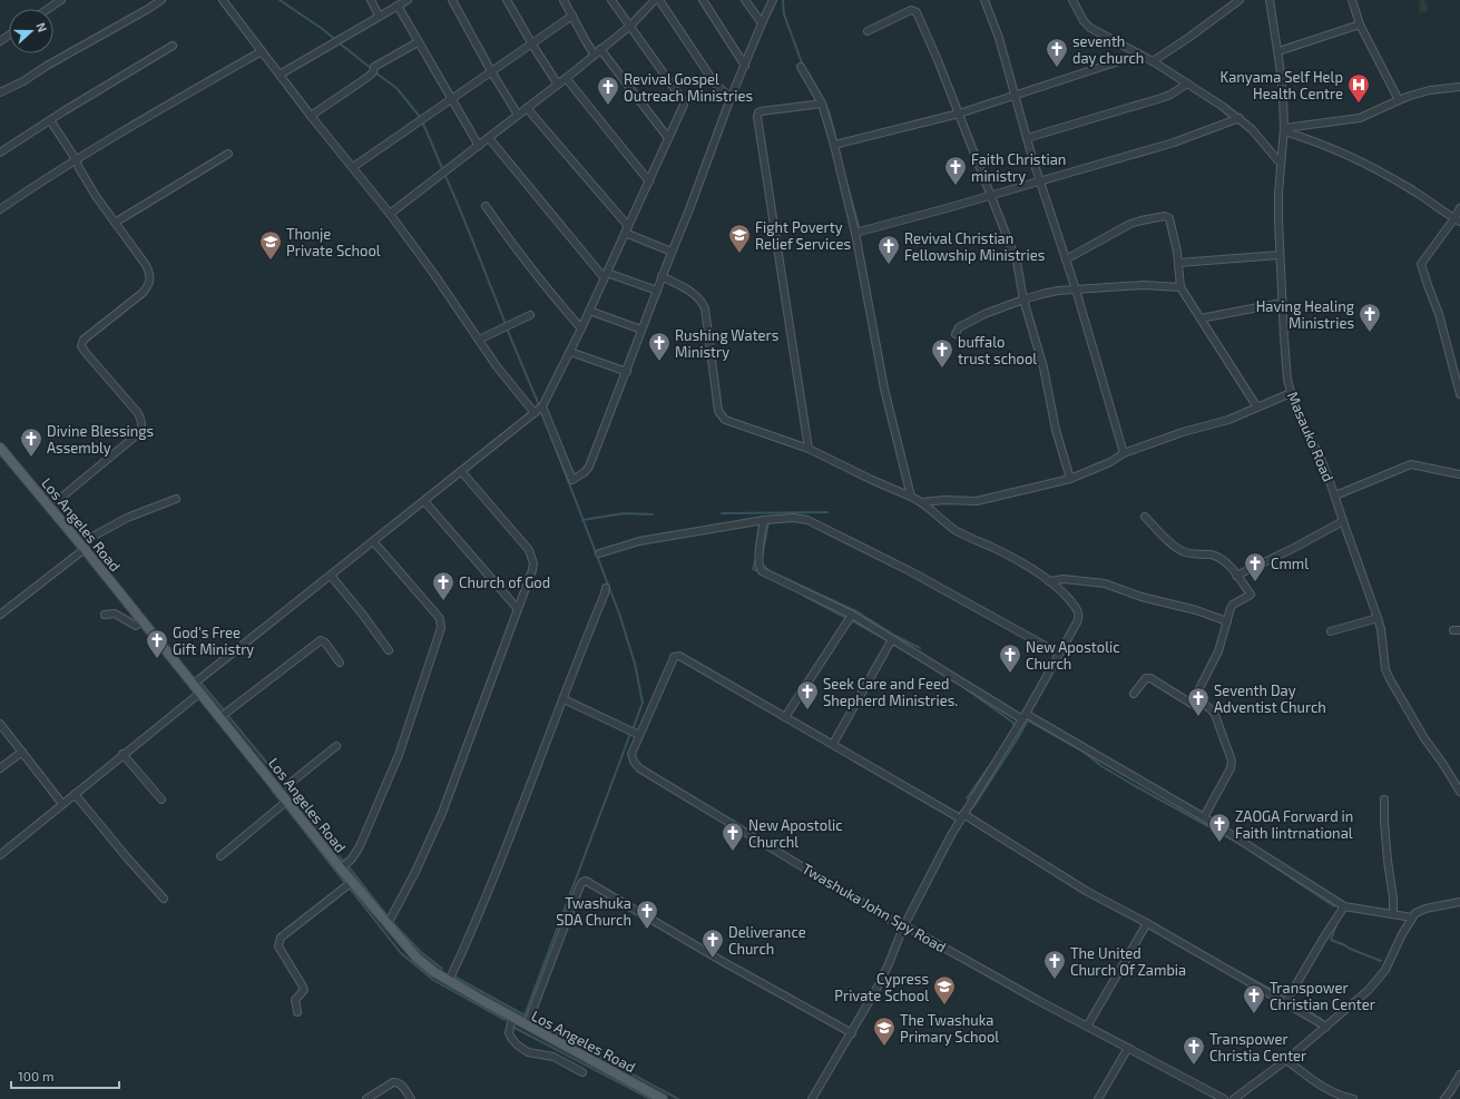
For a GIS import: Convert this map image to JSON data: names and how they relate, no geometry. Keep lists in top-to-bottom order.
{
  "streets": {
    "main road": ["Los Angeles Road"],
    "street": ["Masauko Road", "Twashuka John Spy Road"]
  },
  "places": {
    "church": [
      "seventh day church",
      "Revival Gospel Outreach Ministries",
      "Faith Christian ministry",
      "Revival Christian Fellowship Ministries",
      "Having Healing Ministries",
      "Rushing Waters Ministry",
      "buffalo trust school",
      "Divine Blessings Assembly",
      "Cmml",
      "Church of God",
      "God's Free Gift Ministry",
      "New Apostolic Church",
      "Seek Care and Feed Shepherd Ministries.",
      "Seventh Day Adventist Church",
      "ZAOGA Forward in Faith Iintrnational",
      "New Apostolic Churchl",
      "Twashuka SDA Church",
      "Deliverance Church",
      "The United Church Of Zambia",
      "Transpower Christian Center",
      "Transpower Christia Center"
    ],
    "hospital": ["Kanyama Self Help Health Centre"],
    "school or university": [
      "Fight Poverty Relief Services",
      "Thonje Private School",
      "Cypress Private School",
      "The Twashuka Primary School"
    ]
  },
  "scale_bar": "100 m",
  "north": "right"
}
